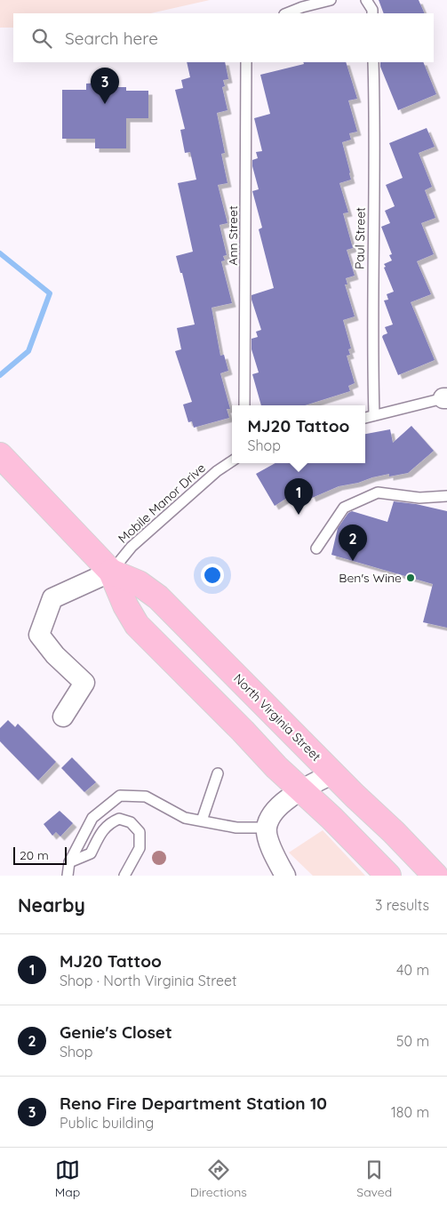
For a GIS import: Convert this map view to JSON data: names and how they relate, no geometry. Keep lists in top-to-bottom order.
{
  "streets": {
    "main road": ["North Virginia Street"],
    "lane": ["Ann Street", "Paul Street", "Mobile Manor Drive"]
  },
  "crossings": [
    ["Mobile Manor Drive", "North Virginia Street"]
  ],
  "places": ["Ben's Wine"],
  "scale_bar": "20 m",
  "page": {
    "search": "Search here",
    "pins": ["3", "1", "2"],
    "popup": ["MJ20 Tattoo", "Shop"],
    "scale": "20 m",
    "heading": ["Nearby", "3 results"],
    "list": [
      {
        "mark": "1",
        "name": "MJ20 Tattoo",
        "note": "Shop · North Virginia Street",
        "value": "40 m"
      },
      {
        "mark": "2",
        "name": "Genie's Closet",
        "note": "Shop",
        "value": "50 m"
      },
      {
        "mark": "3",
        "name": "Reno Fire Department Station 10",
        "note": "Public building",
        "value": "180 m"
      }
    ],
    "nav": ["Map", "Directions", "Saved"]
  }
}
